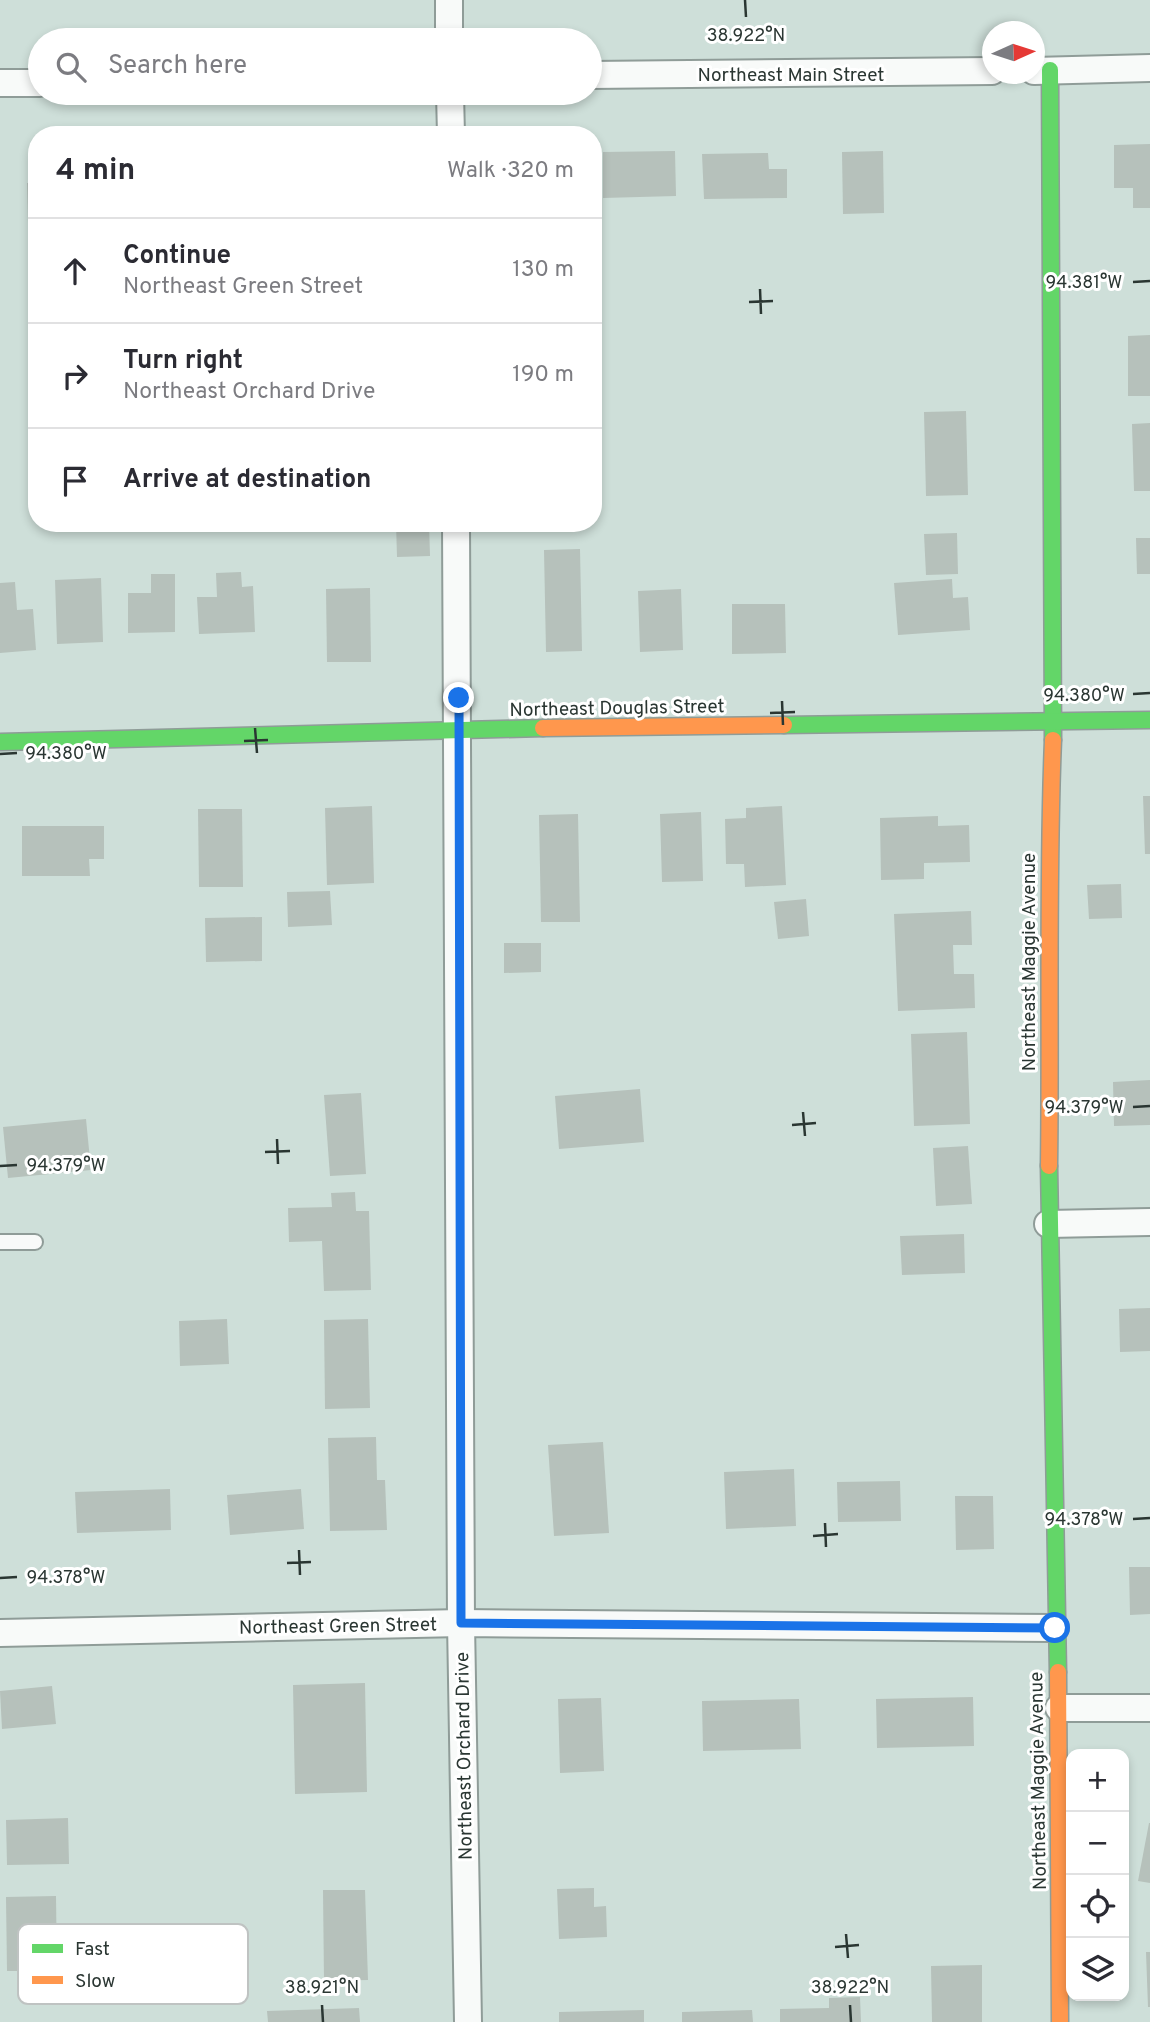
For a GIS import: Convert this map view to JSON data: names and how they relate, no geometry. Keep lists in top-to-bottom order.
{
  "streets": {
    "street": [
      "Northeast Main Street",
      "Northeast Douglas Street",
      "Northeast Maggie Avenue",
      "Northeast Green Street",
      "Northeast Orchard Drive"
    ]
  },
  "crossings": [
    ["Northeast Douglas Street", "Northeast Maggie Avenue"],
    ["Northeast Douglas Street", "Northeast Orchard Drive"],
    ["Northeast Maggie Avenue", "Northeast Green Street"],
    ["Northeast Green Street", "Northeast Orchard Drive"]
  ],
  "legend": ["Fast", "Slow"],
  "north": "right",
  "page": {
    "search": "Search here",
    "heading": ["4 min", "Walk · 320 m"],
    "list": [
      ["Continue", "Northeast Green Street", "130 m"],
      ["Turn right", "Northeast Orchard Drive", "190 m"],
      "Arrive at destination"
    ],
    "map_buttons": ["+", "−"]
  },
  "coordinates": [
    "38.922°N",
    "94.381°W",
    "94.380°W",
    "94.379°W",
    "94.378°W",
    "38.921°N"
  ]
}
